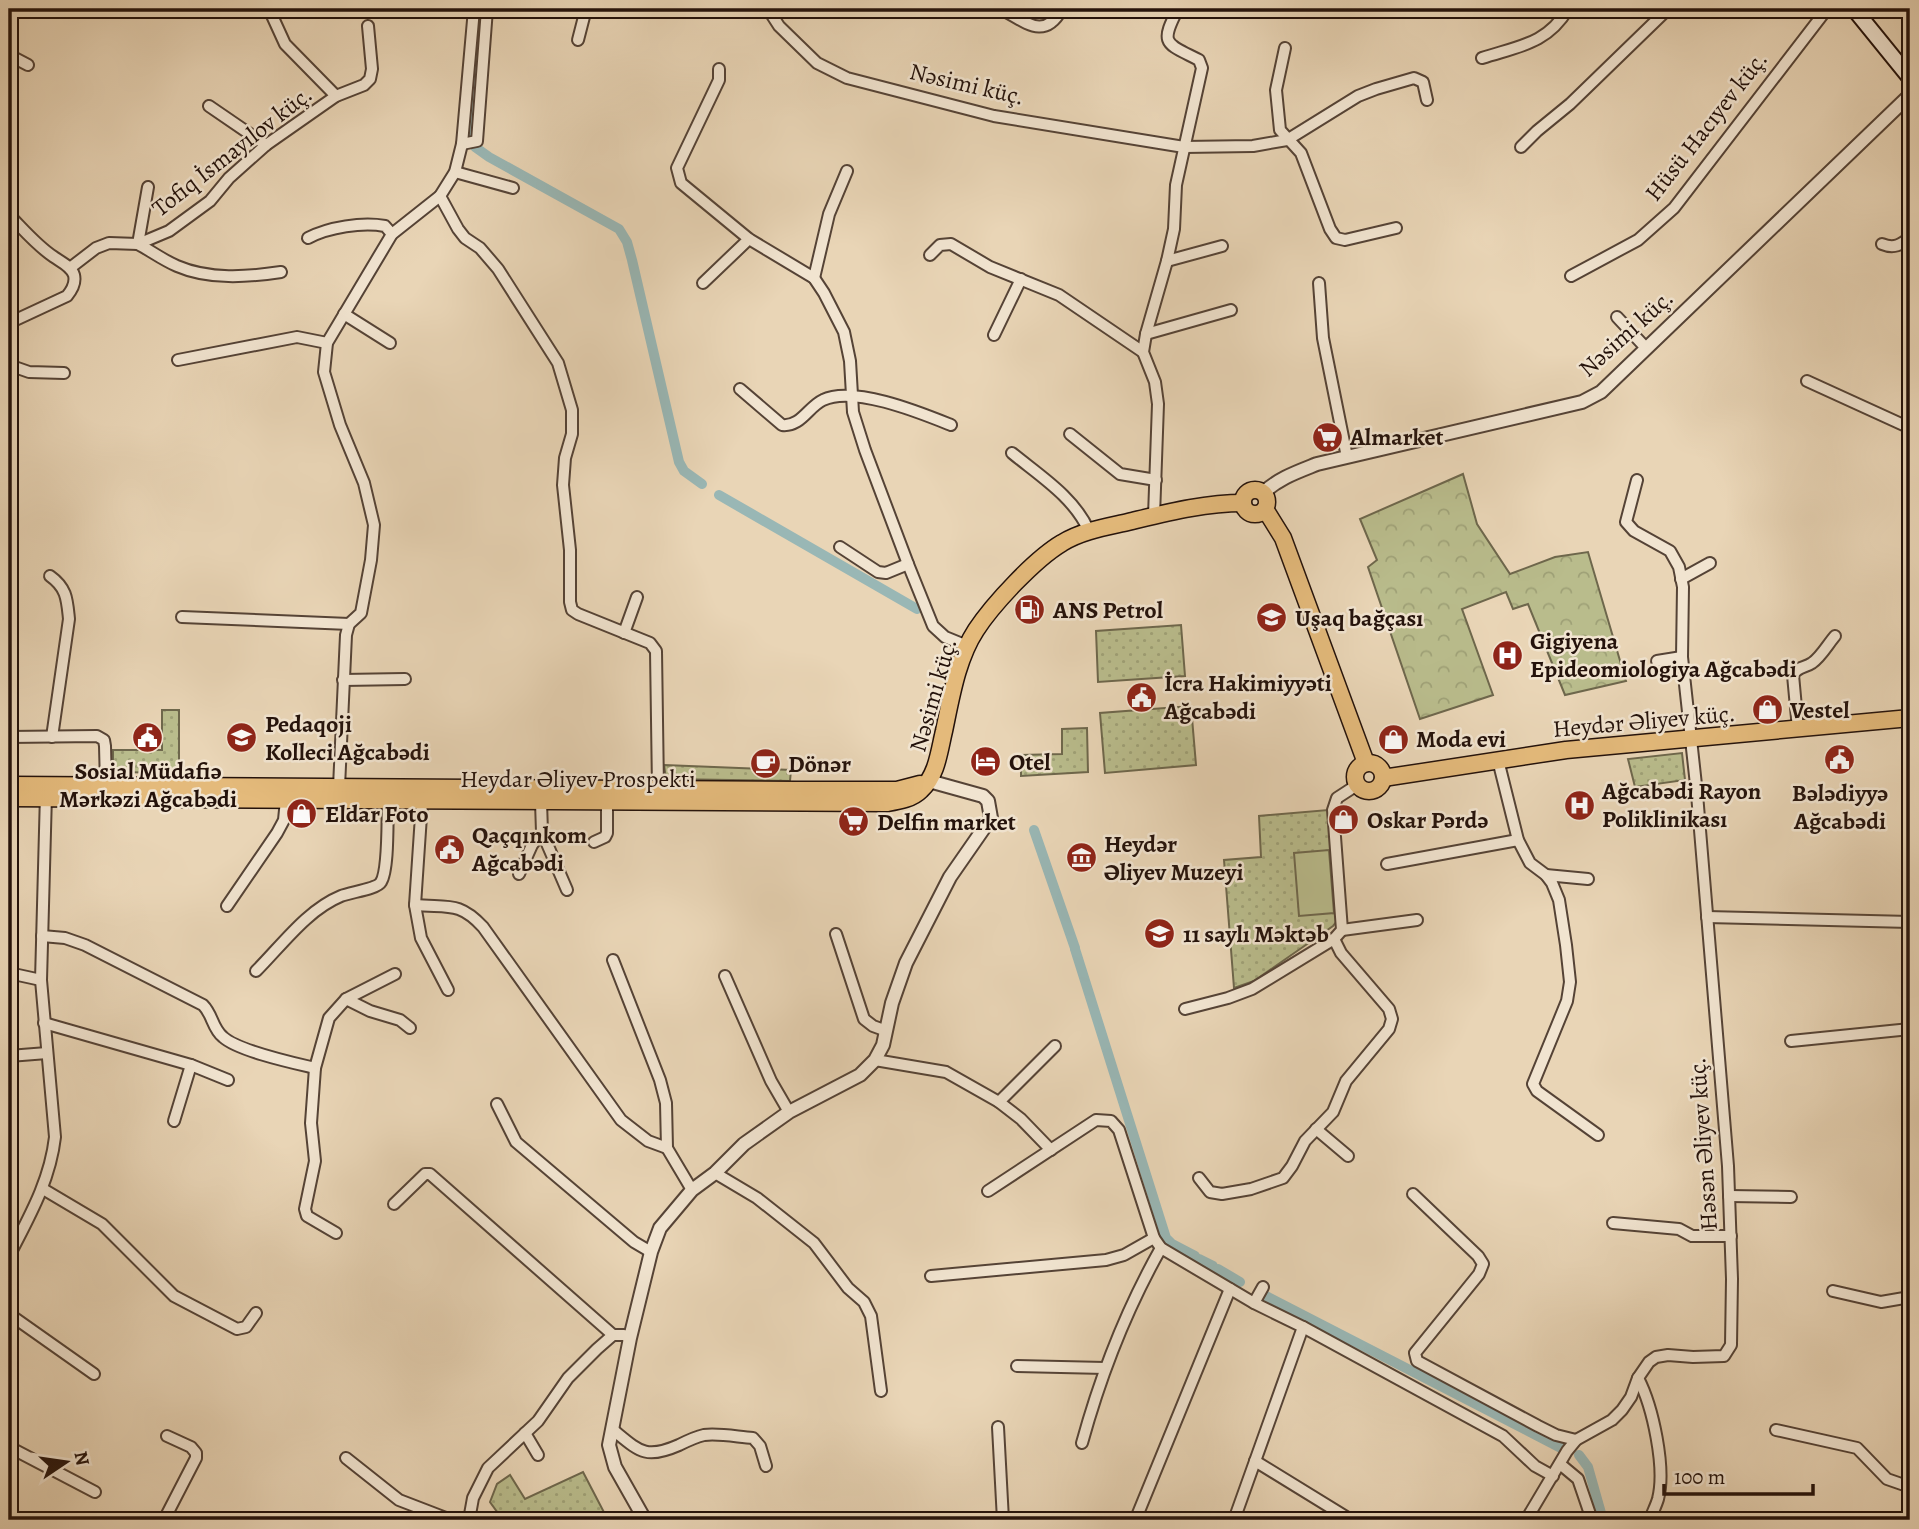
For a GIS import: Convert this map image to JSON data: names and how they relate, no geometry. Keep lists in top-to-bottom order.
{
  "streets": {
    "main road": ["Nəsimi küç.", "Heydər Əliyev küç.", "Heydar Əliyev Prospekti"],
    "street": ["Hüsü Hacıyev küç.", "Tofiq İsmayılov küç.", "Həsən Əliyev küç."]
  },
  "crossings": [
    ["Nəsimi küç.", "Heydar Əliyev Prospekti"],
    ["Heydər Əliyev küç.", "Həsən Əliyev küç."]
  ],
  "places": {
    "supermarket": ["Almarket", "Delfin market"],
    "fuel station": ["ANS Petrol"],
    "school or university": ["Uşaq bağçası", "Pedaqoji Kolleci Ağcabədi", "11 saylı Məktəb"],
    "hospital": ["Gigiyena Epideomiologiya Ağcabədi", "Ağcabədi Rayon Poliklinikası"],
    "public building": [
      "İcra Hakimiyyəti Ağcabədi",
      "Sosial Müdafiə Mərkəzi Ağcabədi",
      "Bələdiyyə Ağcabədi",
      "Qaçqınkom Ağcabədi"
    ],
    "shop": [
      "Vestel",
      "Moda evi",
      "Eldar Foto",
      "Oskar Pərdə"
    ],
    "hotel": ["Otel"],
    "cafe": ["Dönər"],
    "museum": ["Heydər Əliyev Muzeyi"]
  },
  "scale_bar": "100 m",
  "north": "right"
}
